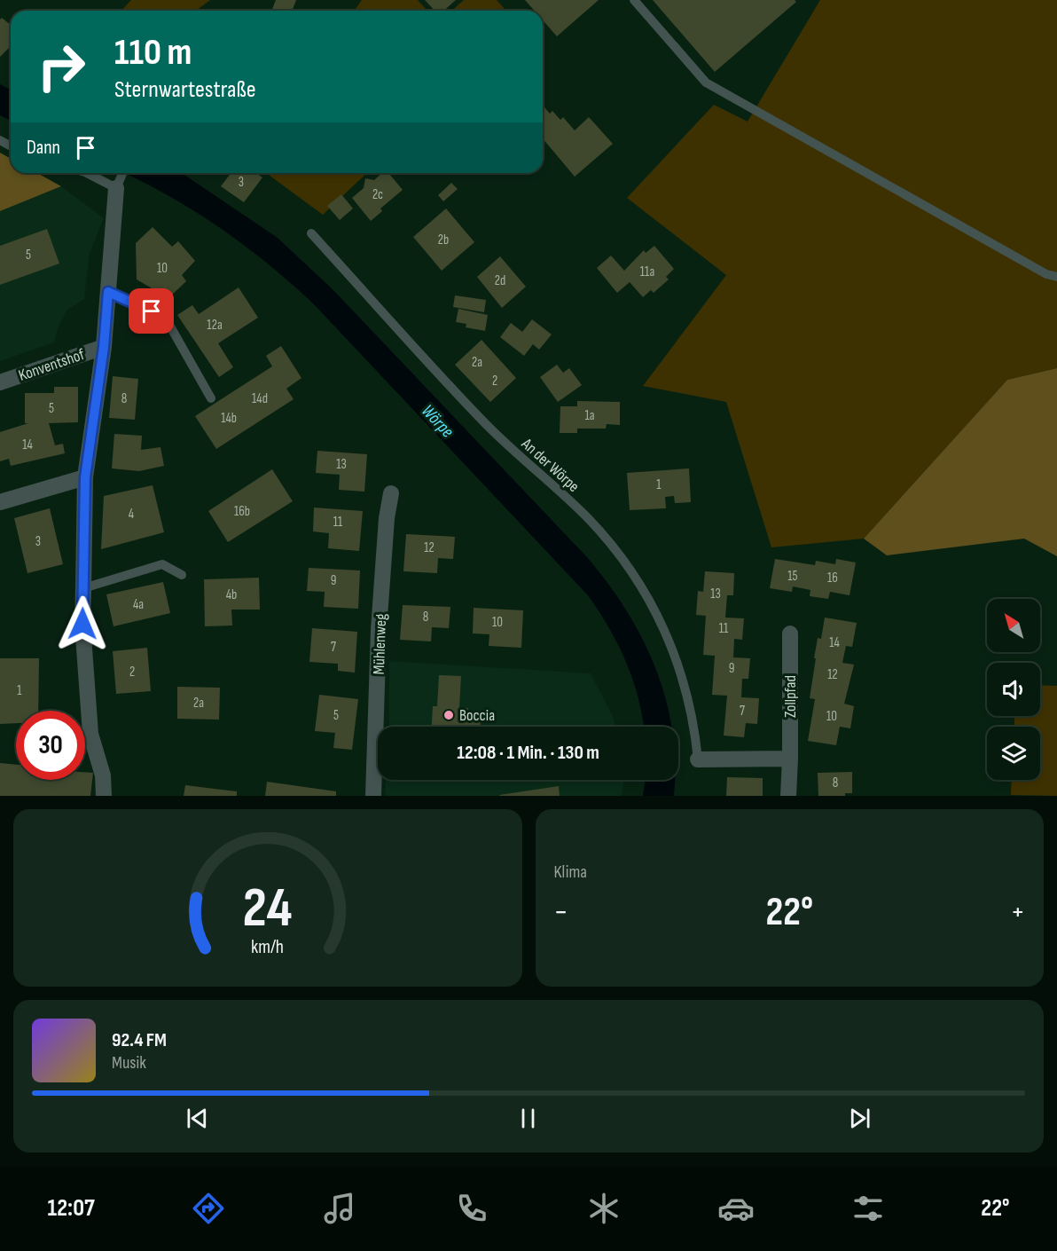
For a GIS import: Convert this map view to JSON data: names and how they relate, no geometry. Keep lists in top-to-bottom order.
{
  "streets": {
    "street": ["Konventshof", "Mühlenweg", "Zollpfad"],
    "lane": ["An der Wörpe"]
  },
  "water": ["Wörpe"],
  "places": ["Boccia"],
  "house_numbers": [
    "3",
    "2c",
    "2b",
    "5",
    "10",
    "11a",
    "2d",
    "12a",
    "2a",
    "2",
    "8",
    "14d",
    "5",
    "1a",
    "14b",
    "14",
    "13",
    "1",
    "16b",
    "4",
    "11",
    "3",
    "12",
    "15",
    "16",
    "9",
    "13",
    "4b",
    "4a",
    "8",
    "10",
    "11",
    "14",
    "7",
    "9",
    "2",
    "12",
    "1",
    "2a",
    "7",
    "5",
    "10",
    "8"
  ],
  "north": "top left",
  "page": {
    "turn": ["110 m", "Sternwartestraße"],
    "then": "Dann",
    "limit": "30",
    "trip": "12:08 · 1 Min. · 130 m",
    "tile": "Klima",
    "heat": ["−", "22°", "+"],
    "song": ["92.4 FM", "Musik"],
    "tabs": ["12:07", "22°"],
    "gauge": ["24", "km/h"]
  }
}
